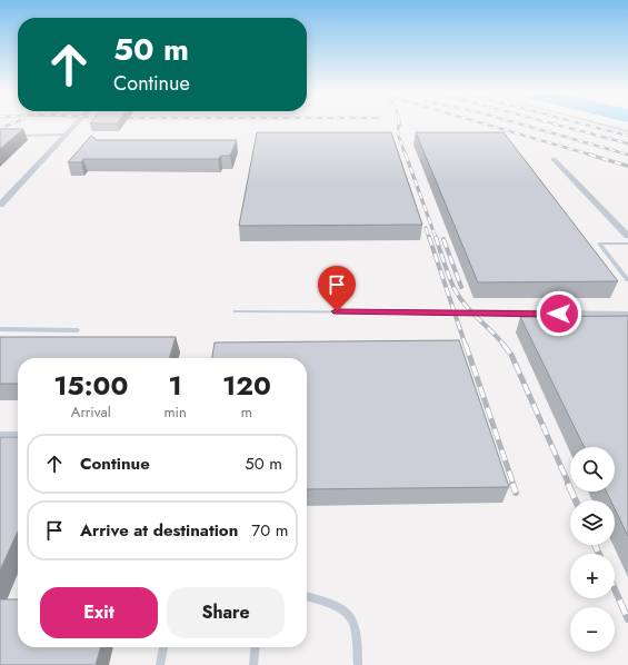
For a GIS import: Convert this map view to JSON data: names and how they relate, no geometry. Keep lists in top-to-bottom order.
{
  "page": {
    "turn": ["50 m", "Continue"],
    "eta": [
      "15:00",
      "Arrival",
      "1",
      "min",
      "120",
      "m"
    ],
    "list": [
      {
        "name": "Continue",
        "value": "50 m"
      },
      {
        "name": "Arrive at destination",
        "value": "70 m"
      }
    ],
    "map_buttons": ["+", "−"],
    "buttons": ["Exit", "Share"]
  }
}
